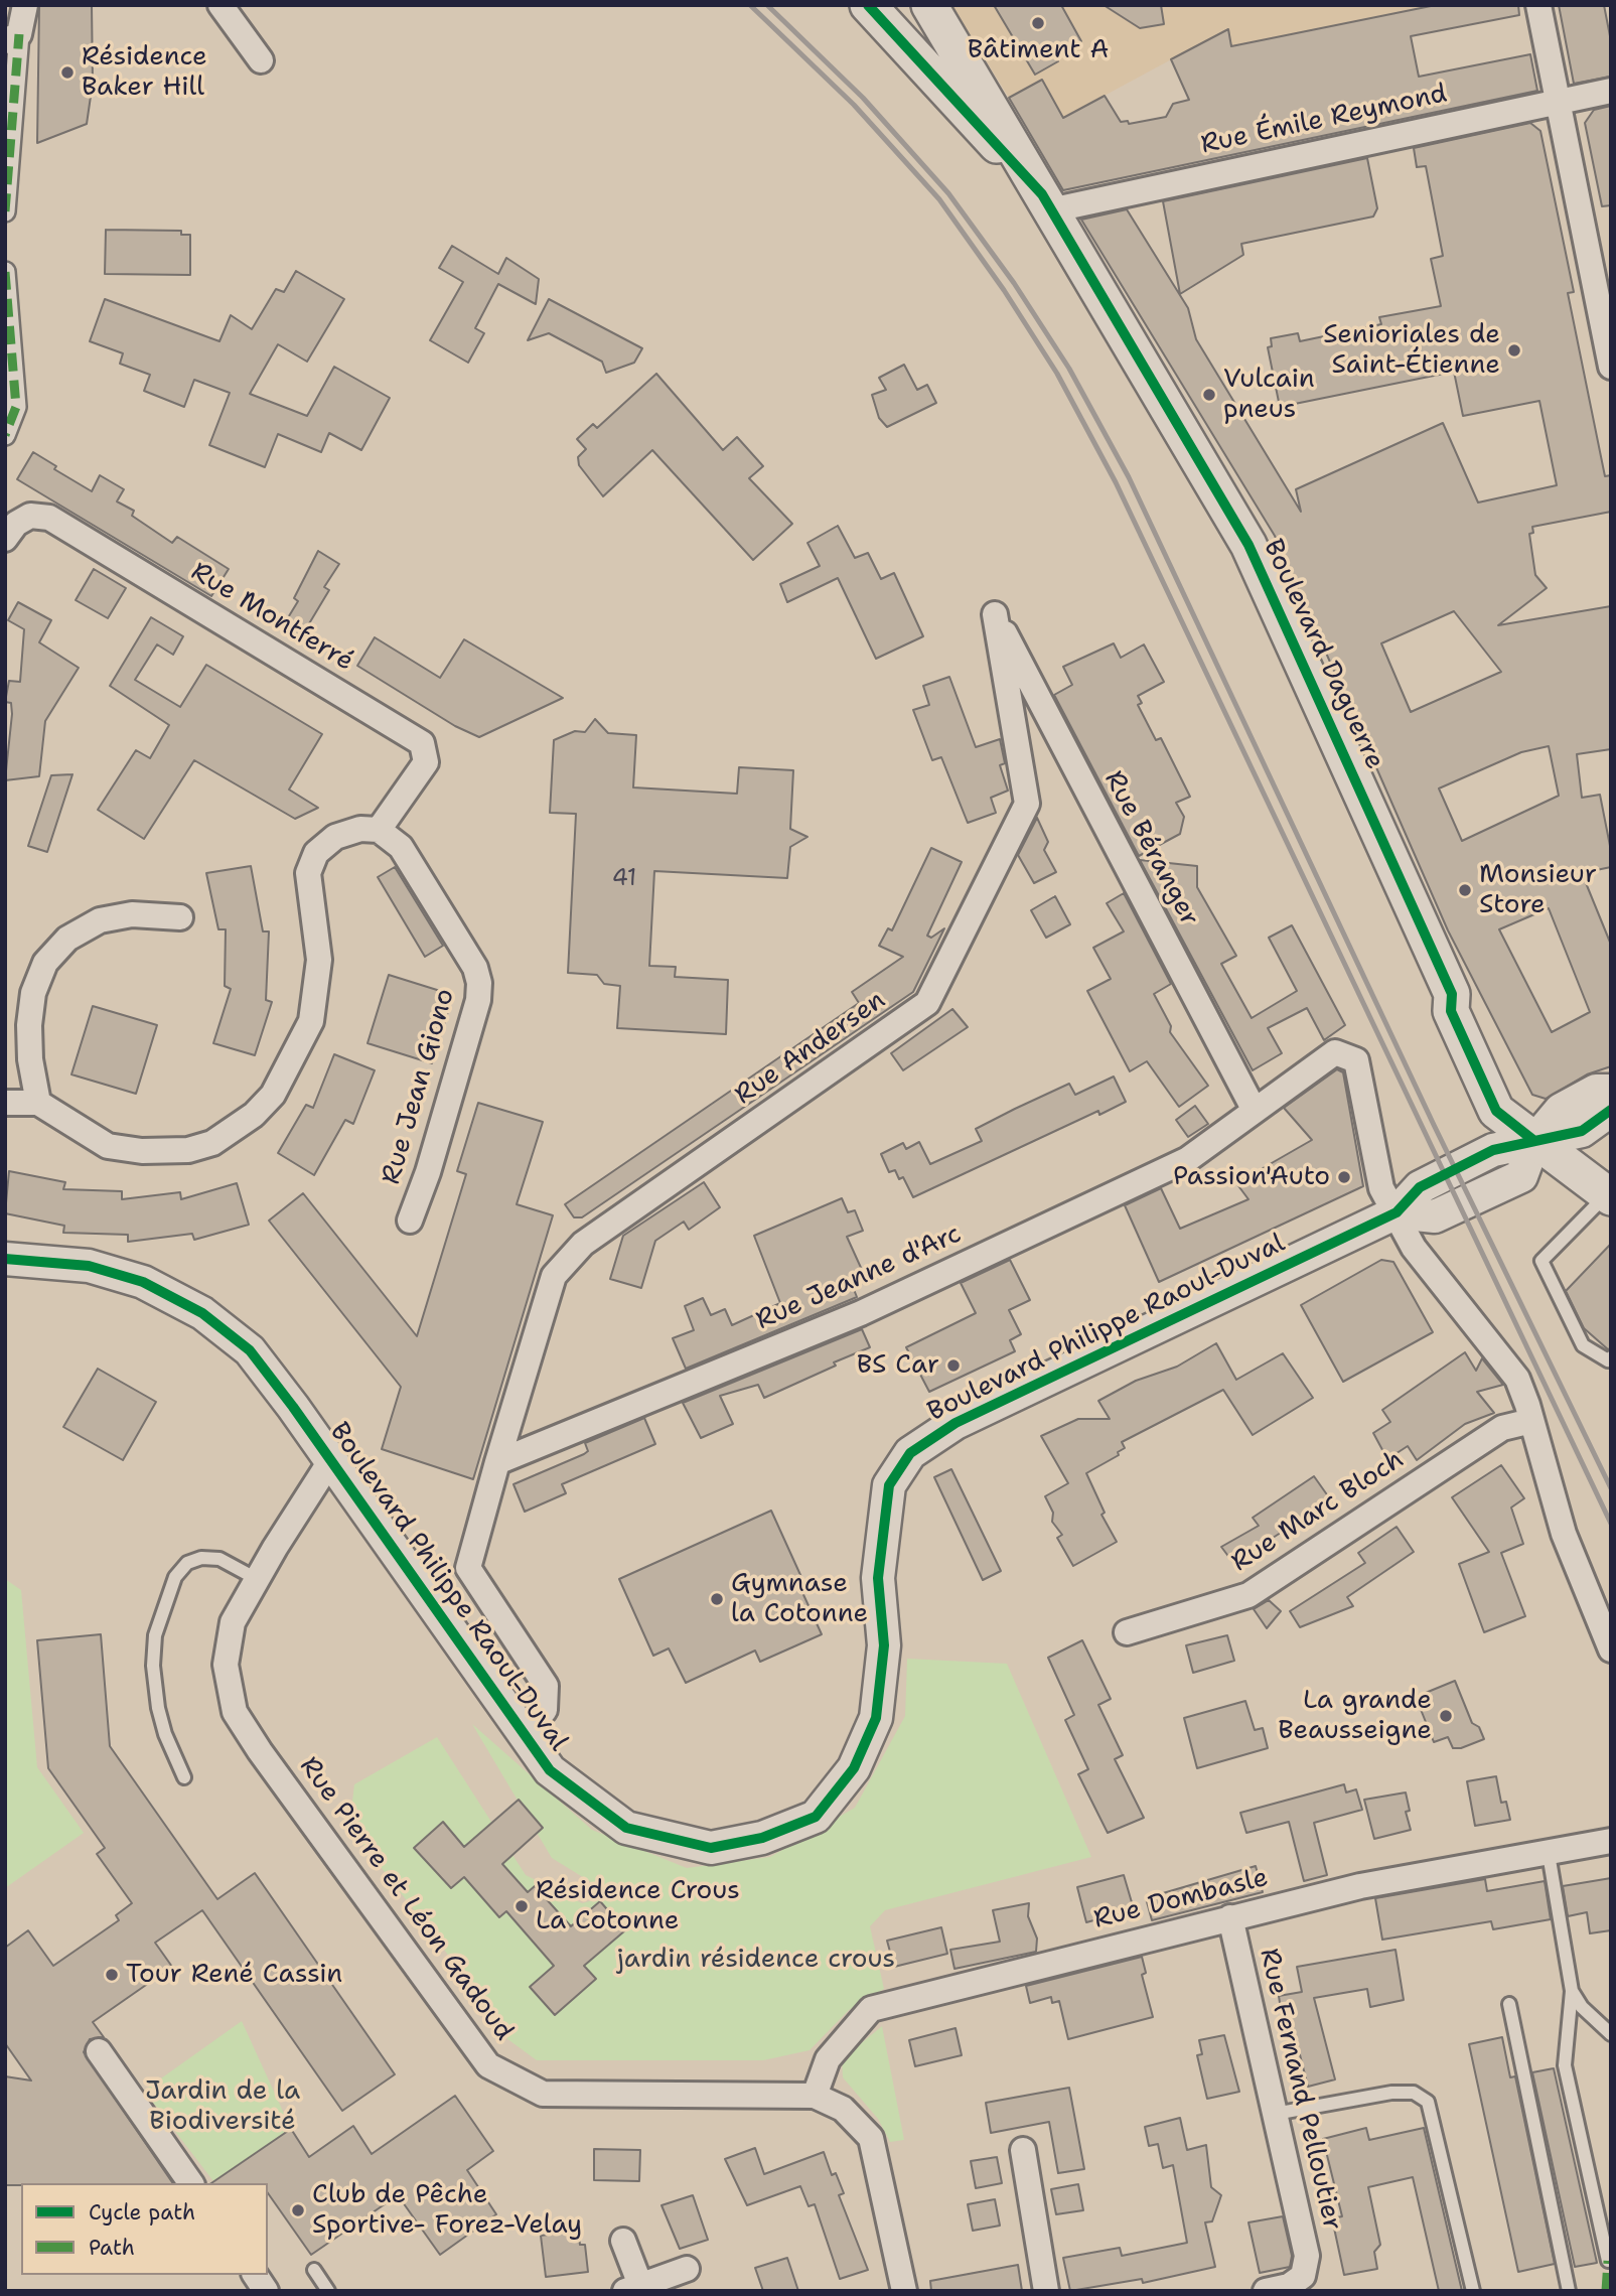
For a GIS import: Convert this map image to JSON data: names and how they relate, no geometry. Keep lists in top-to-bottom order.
{
  "streets": {
    "main road": ["Boulevard Daguerre"],
    "street": [
      "Rue Émile Reymond",
      "Rue Montferré",
      "Rue Béranger",
      "Rue Andersen",
      "Rue Jean Giono",
      "Rue Jeanne d'Arc",
      "Boulevard Philippe Raoul-Duval",
      "Rue Marc Bloch",
      "Rue Pierre et Léon Gadoud",
      "Rue Dombasle",
      "Rue Fernand Pelloutier"
    ]
  },
  "crossings": [
    ["Rue Émile Reymond", "Boulevard Daguerre"],
    ["Rue Montferré", "Rue Jean Giono"],
    ["Rue Béranger", "Rue Andersen"],
    ["Rue Béranger", "Rue Jeanne d'Arc"],
    ["Rue Andersen", "Rue Jeanne d'Arc"],
    ["Rue Jeanne d'Arc", "Boulevard Philippe Raoul-Duval"],
    ["Boulevard Philippe Raoul-Duval", "Rue Pierre et Léon Gadoud"],
    ["Rue Pierre et Léon Gadoud", "Rue Dombasle"],
    ["Rue Dombasle", "Rue Fernand Pelloutier"]
  ],
  "parks": ["jardin résidence crous", "Jardin de la Biodiversité"],
  "places": [
    "Bâtiment A",
    "Résidence Baker Hill",
    "Senioriales de Saint-Étienne",
    "Vulcain pneus",
    "Monsieur Store",
    "Passion'Auto",
    "BS Car",
    "Gymnase la Cotonne",
    "La grande Beausseigne",
    "Résidence Crous La Cotonne",
    "Tour René Cassin",
    "Club de Pêche Sportive- Forez-Velay"
  ],
  "house_numbers": ["41"],
  "legend": ["Cycle path", "Path"]
}
